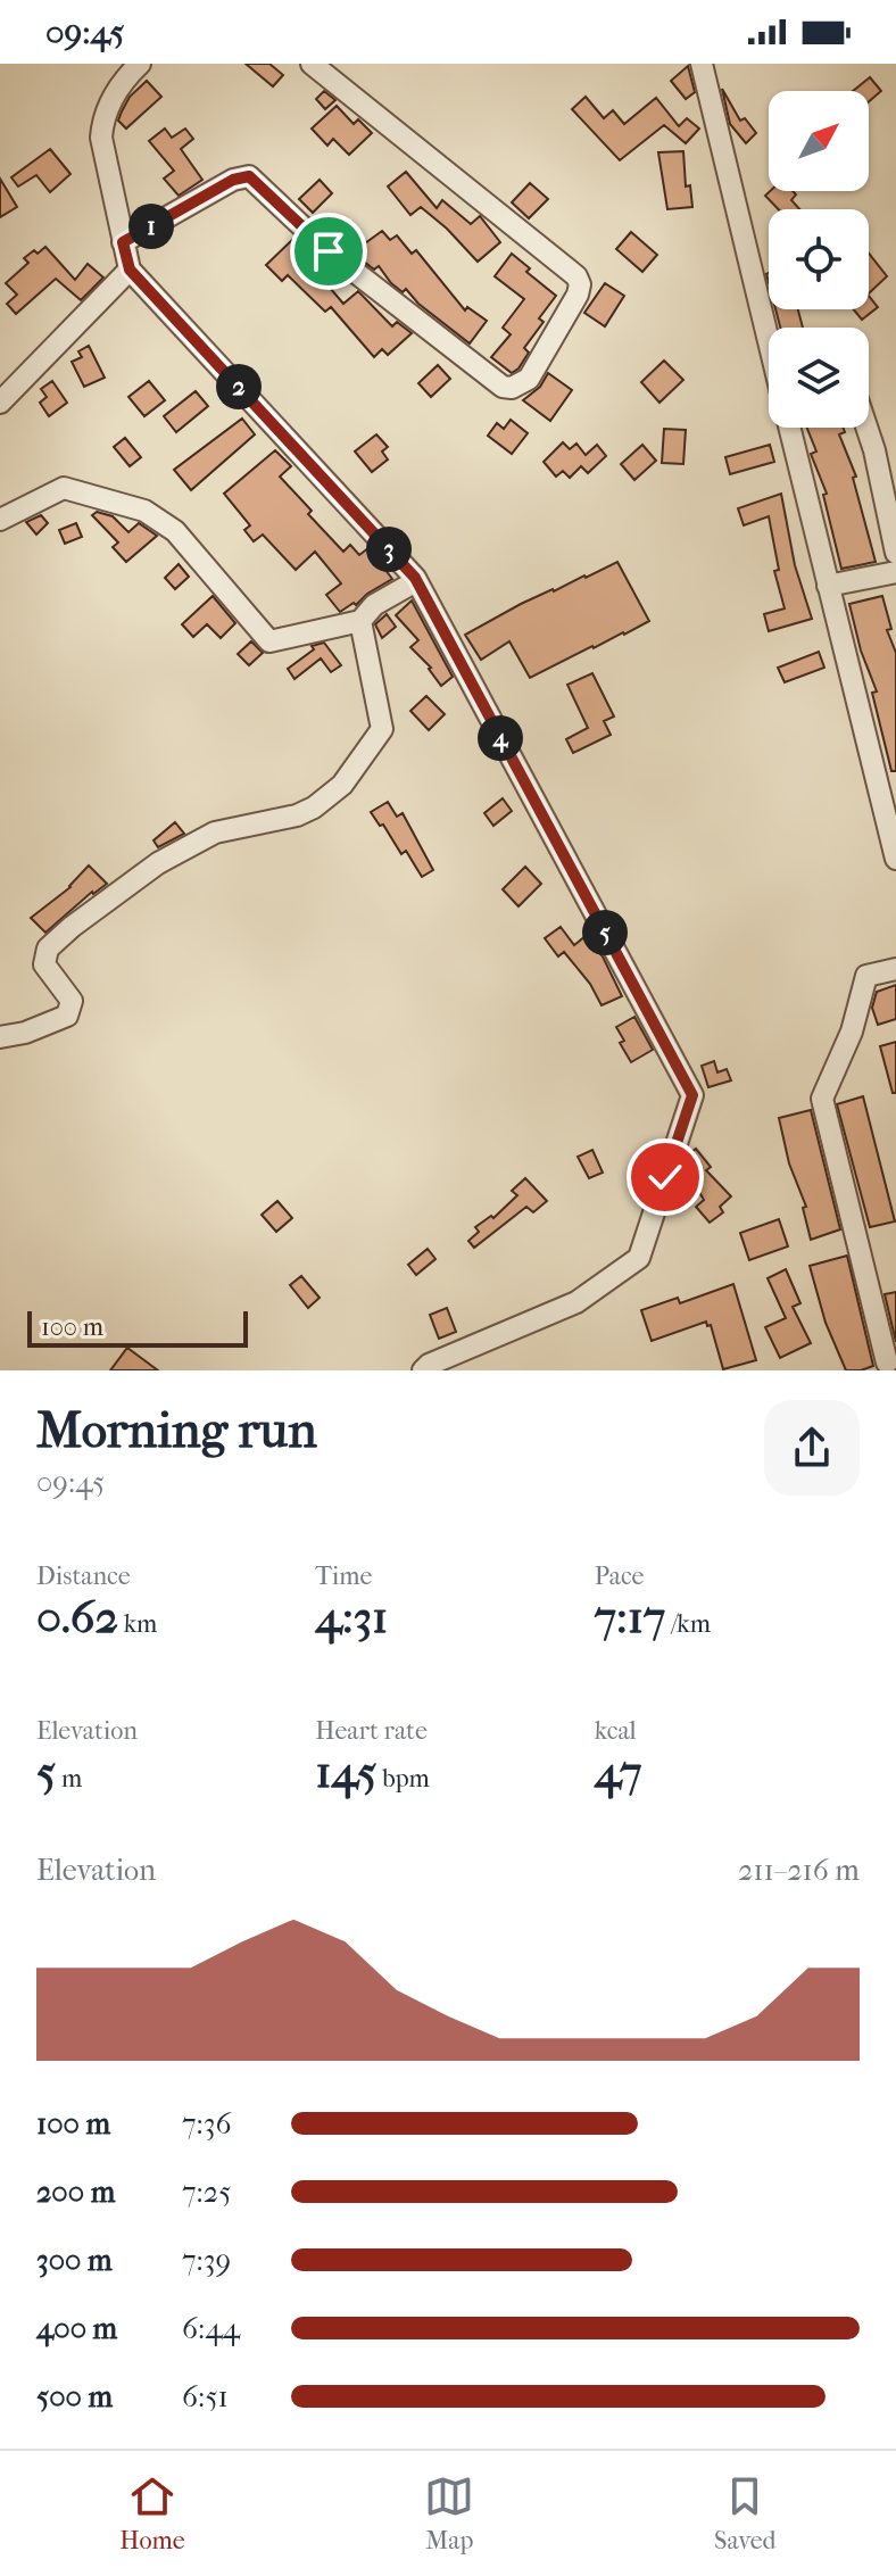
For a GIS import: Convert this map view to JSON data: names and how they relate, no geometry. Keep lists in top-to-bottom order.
{
  "scale_bar": "100 m",
  "north": "top right",
  "page": {
    "status": "09:45",
    "pins": [
      "1",
      "2",
      "3",
      "4",
      "5"
    ],
    "scale": "100 m",
    "heading": ["Morning run", "09:45"],
    "stats": [
      ["Distance", "0.62 km"],
      ["Time", "4:31"],
      ["Pace", "7:17 /km"],
      ["Elevation", "5 m"],
      ["Heart rate", "145 bpm"],
      ["kcal", "47"]
    ],
    "chart": ["Elevation", "211–216 m"],
    "list": [
      {
        "name": "100 m",
        "note": "7:36"
      },
      {
        "name": "200 m",
        "note": "7:25"
      },
      {
        "name": "300 m",
        "note": "7:39"
      },
      {
        "name": "400 m",
        "note": "6:44"
      },
      {
        "name": "500 m",
        "note": "6:51"
      }
    ],
    "tabs": ["Home", "Map", "Saved"]
  }
}
